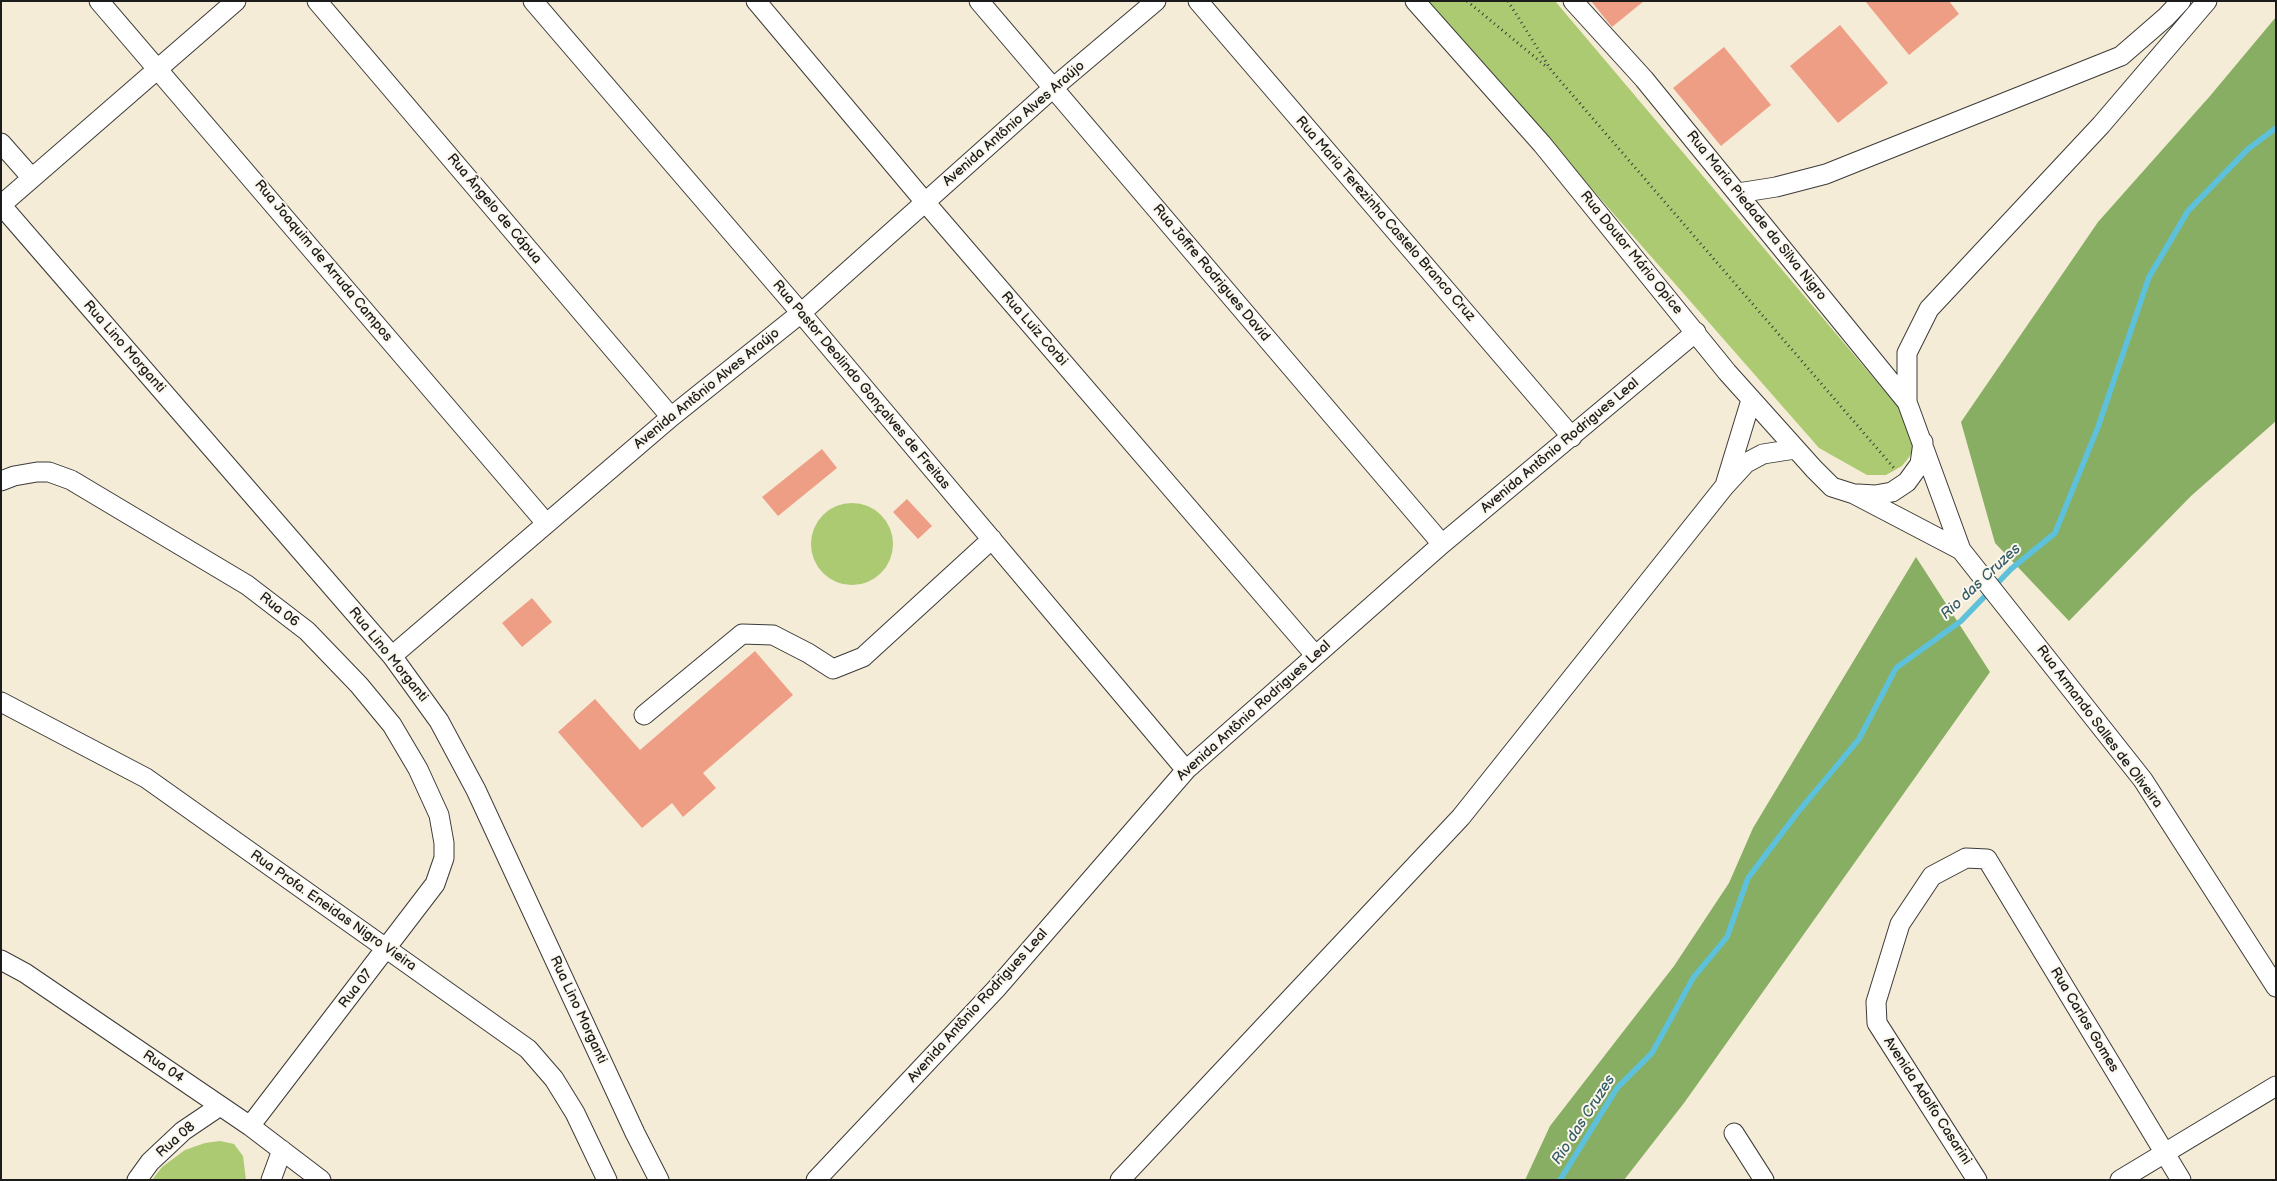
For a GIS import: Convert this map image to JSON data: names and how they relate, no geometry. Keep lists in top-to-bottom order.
{
  "streets": {
    "street": [
      "Avenida Antônio Alves Araújo",
      "Rua Ângelo de Cápua",
      "Rua Maria Piedade da Silva Nigro",
      "Rua Maria Terezinha Castelo Branco Cruz",
      "Rua Doutor Mário Opice",
      "Rua Joaquim de Arruda Campos",
      "Rua Joffre Rodrigues David",
      "Rua Luiz Corbi",
      "Rua Lino Morganti",
      "Rua Pastor Deolindo Gonçalves de Freitas",
      "Avenida Antônio Rodrigues Leal",
      "Rua 06",
      "Rua Armando Salles de Oliveira",
      "Rua Profa. Eneidas Nigro Vieira",
      "Rua 07",
      "Rua Carlos Gomes",
      "Rua 04",
      "Avenida Adolfo Casarini",
      "Rua 08"
    ]
  },
  "crossings": [
    ["Avenida Antônio Alves Araújo", "Rua Ângelo de Cápua"],
    ["Avenida Antônio Alves Araújo", "Rua Joaquim de Arruda Campos"],
    ["Avenida Antônio Alves Araújo", "Rua Joffre Rodrigues David"],
    ["Avenida Antônio Alves Araújo", "Rua Luiz Corbi"],
    ["Avenida Antônio Alves Araújo", "Rua Lino Morganti"],
    ["Avenida Antônio Alves Araújo", "Rua Pastor Deolindo Gonçalves de Freitas"],
    ["Rua Maria Piedade da Silva Nigro", "Rua Armando Salles de Oliveira"],
    ["Rua Maria Terezinha Castelo Branco Cruz", "Avenida Antônio Rodrigues Leal"],
    ["Rua Doutor Mário Opice", "Avenida Antônio Rodrigues Leal"],
    ["Rua Joffre Rodrigues David", "Avenida Antônio Rodrigues Leal"],
    ["Rua Luiz Corbi", "Avenida Antônio Rodrigues Leal"],
    ["Rua Pastor Deolindo Gonçalves de Freitas", "Avenida Antônio Rodrigues Leal"],
    ["Rua 06", "Rua 07"],
    ["Rua Profa. Eneidas Nigro Vieira", "Rua 07"],
    ["Rua 07", "Rua 04"],
    ["Rua Carlos Gomes", "Avenida Adolfo Casarini"],
    ["Rua 04", "Rua 08"]
  ],
  "water": ["Rio das Cruzes"]
}
